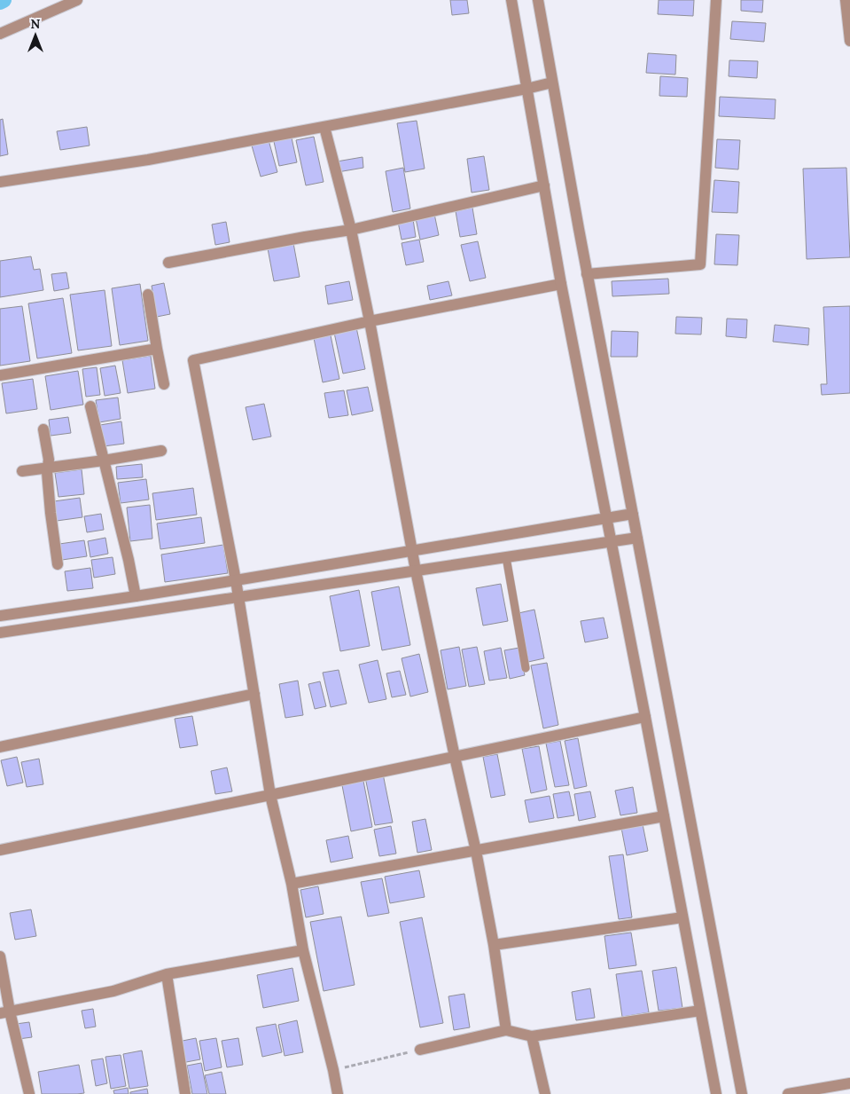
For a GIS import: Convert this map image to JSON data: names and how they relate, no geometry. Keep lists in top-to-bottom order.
{
  "north": "top"
}
